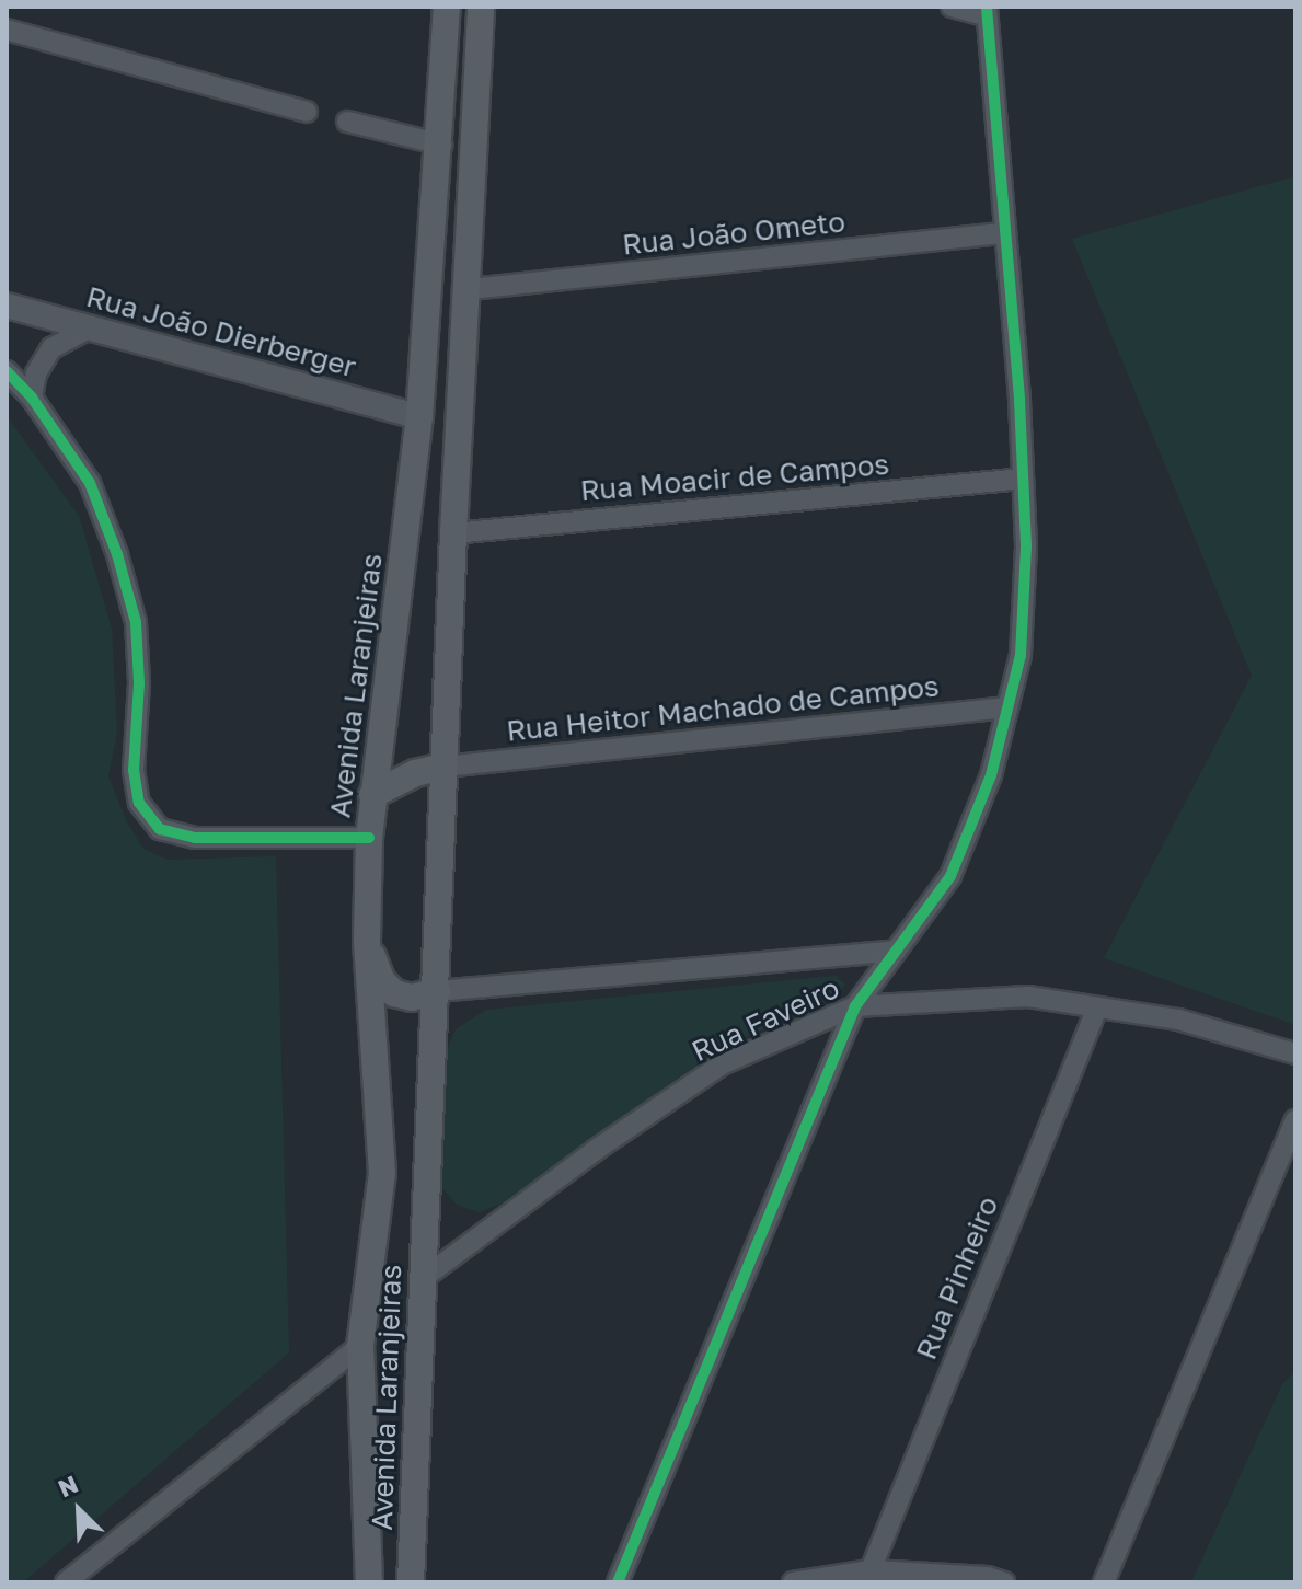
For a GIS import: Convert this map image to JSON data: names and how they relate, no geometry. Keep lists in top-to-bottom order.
{
  "streets": {
    "main road": ["Avenida Laranjeiras"],
    "street": [
      "Rua João Ometo",
      "Rua João Dierberger",
      "Rua Moacir de Campos",
      "Rua Heitor Machado de Campos",
      "Rua Faveiro",
      "Rua Pinheiro"
    ]
  },
  "crossings": [
    ["Rua João Ometo", "Avenida Laranjeiras"],
    ["Rua João Dierberger", "Avenida Laranjeiras"],
    ["Rua Moacir de Campos", "Avenida Laranjeiras"],
    ["Avenida Laranjeiras", "Rua Heitor Machado de Campos"],
    ["Avenida Laranjeiras", "Rua Faveiro"],
    ["Rua Faveiro", "Rua Pinheiro"]
  ],
  "north": "top left"
}
